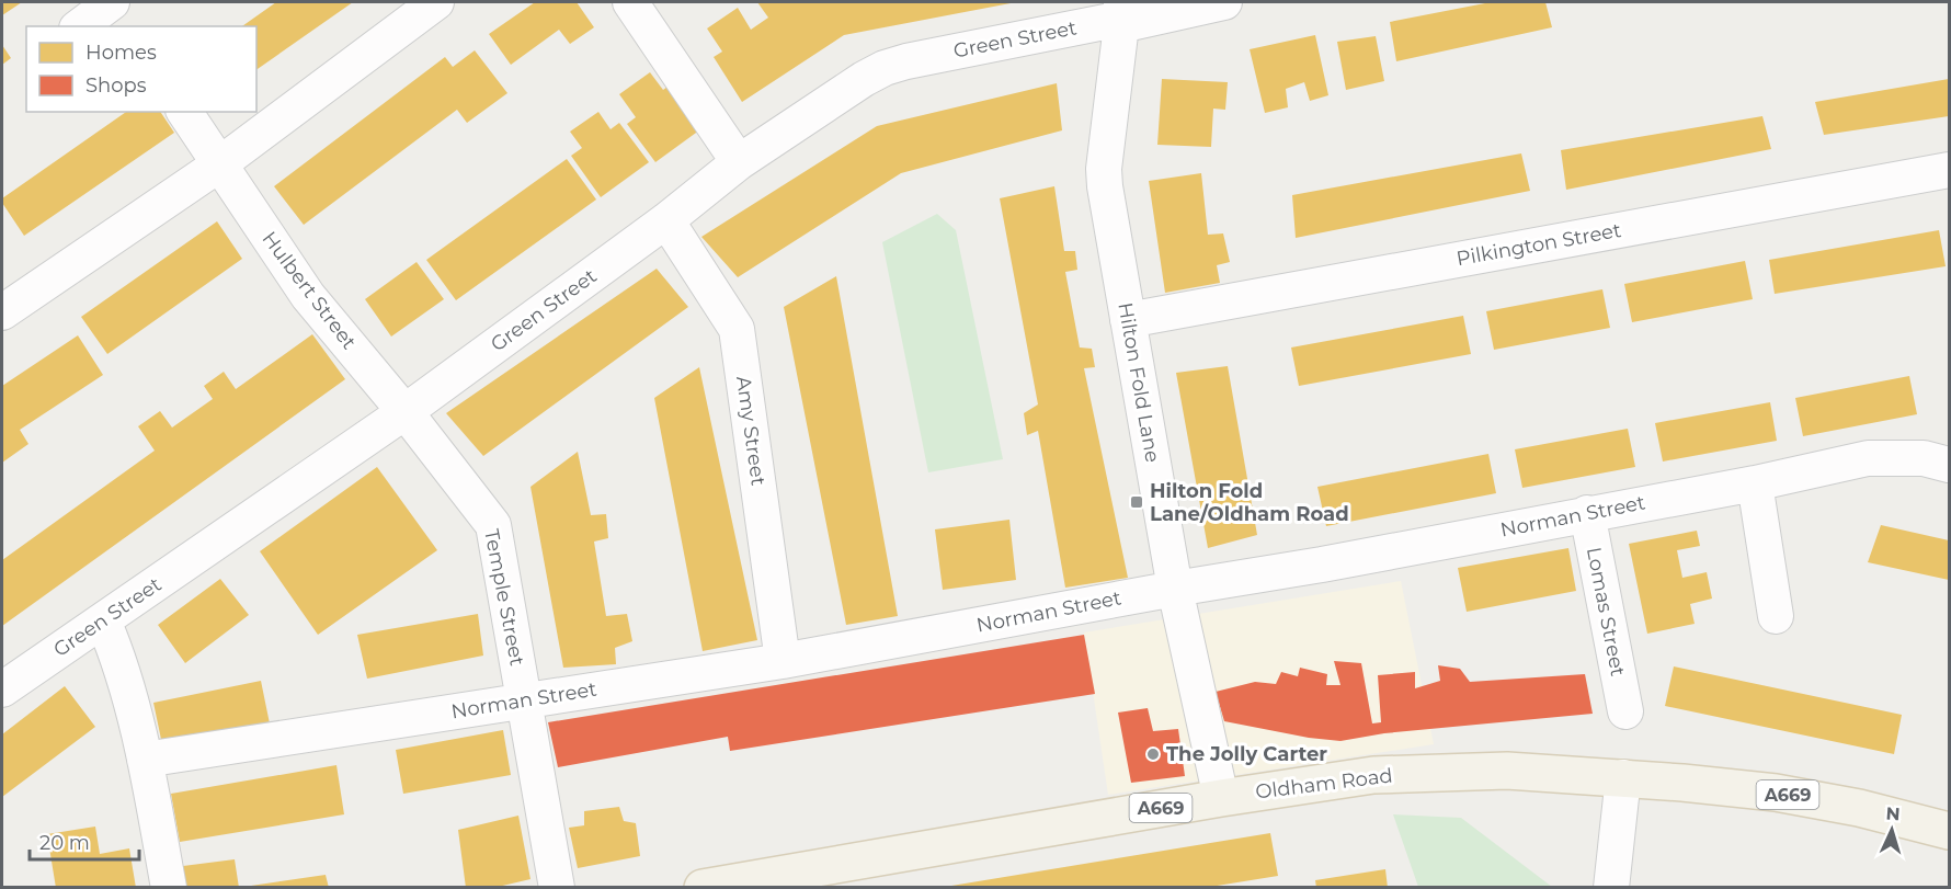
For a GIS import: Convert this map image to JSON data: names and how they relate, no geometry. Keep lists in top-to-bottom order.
{
  "streets": {
    "main road": ["Oldham Road", "A669"],
    "street": [
      "Green Street",
      "Pilkington Street",
      "Hulbert Street",
      "Hilton Fold Lane",
      "Amy Street",
      "Norman Street",
      "Temple Street",
      "Lomas Street"
    ]
  },
  "crossings": [
    ["Green Street", "Hulbert Street"],
    ["Green Street", "Hilton Fold Lane"],
    ["Green Street", "Amy Street"],
    ["Green Street", "Temple Street"],
    ["Pilkington Street", "Hilton Fold Lane"],
    ["Hulbert Street", "Temple Street"],
    ["Hilton Fold Lane", "Norman Street"],
    ["Hilton Fold Lane", "Oldham Road"],
    ["Amy Street", "Norman Street"],
    ["Norman Street", "Temple Street"],
    ["Norman Street", "Lomas Street"]
  ],
  "places": {
    "transit": ["Hilton Fold Lane/Oldham Road"],
    "other": ["The Jolly Carter"]
  },
  "legend": ["Homes", "Shops"],
  "scale_bar": "20 m",
  "north": "top"
}
